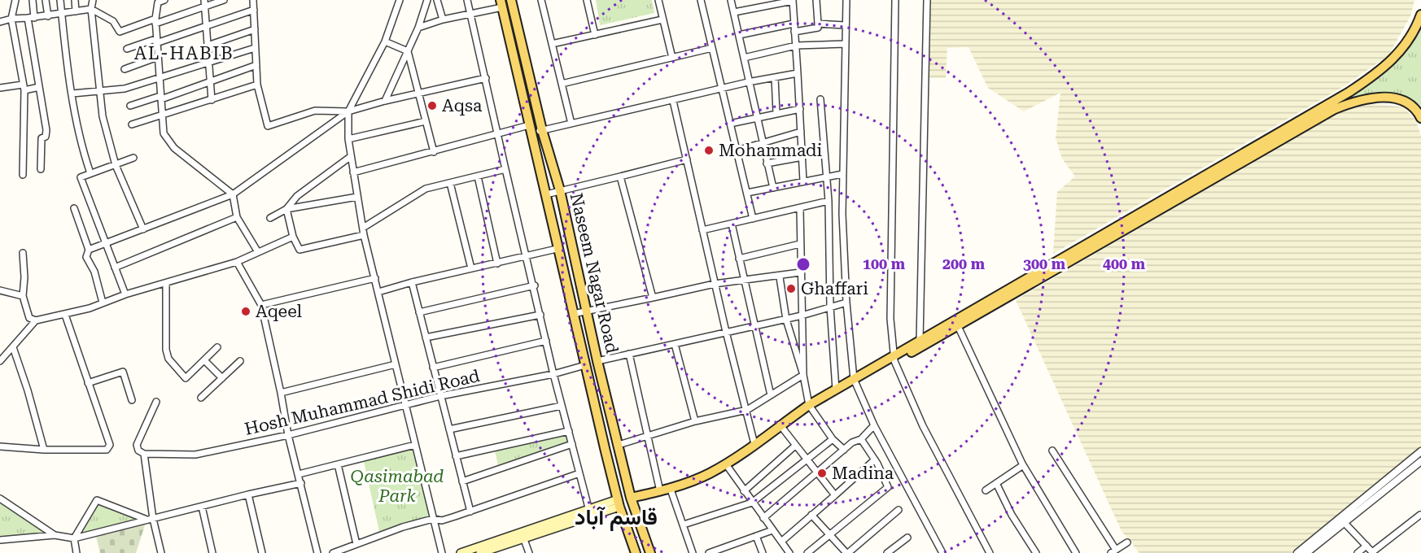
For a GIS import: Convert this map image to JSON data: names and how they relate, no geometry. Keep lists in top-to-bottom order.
{
  "streets": {
    "main road": ["Naseem Nagar Road"],
    "street": ["Hosh Muhammad Shidi Road"]
  },
  "crossings": [
    ["Naseem Nagar Road", "Hosh Muhammad Shidi Road"]
  ],
  "districts": ["AL-HABIB", "قاسم آباد"],
  "parks": ["Qasimabad Park"],
  "places": [
    "Aqsa",
    "Mohammadi",
    "Ghaffari",
    "Aqeel",
    "Madina"
  ],
  "rings": [
    "100 m",
    "200 m",
    "300 m",
    "400 m"
  ]
}
